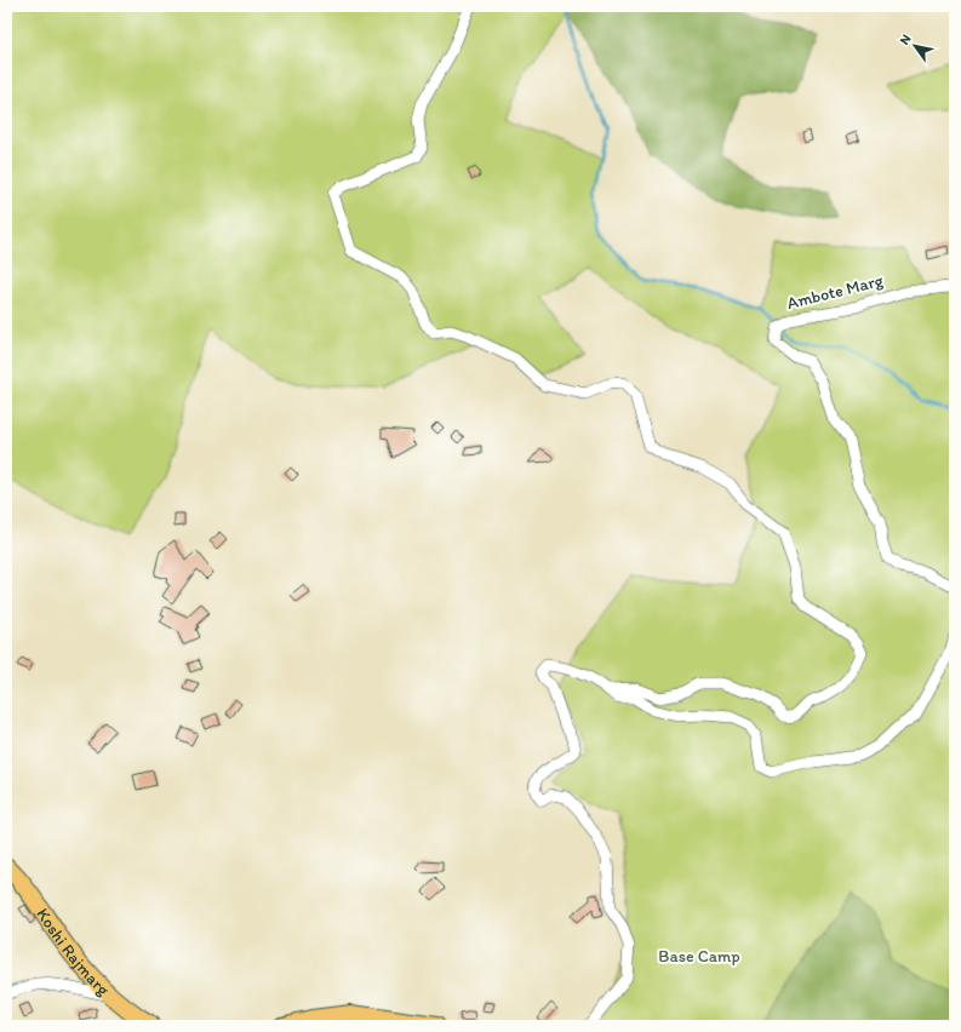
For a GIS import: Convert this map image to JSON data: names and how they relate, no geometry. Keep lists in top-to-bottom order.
{
  "streets": {
    "main road": ["Koshi Rajmarg"],
    "street": ["Ambote Marg"]
  },
  "parks": ["Base Camp"],
  "north": "top left"
}
